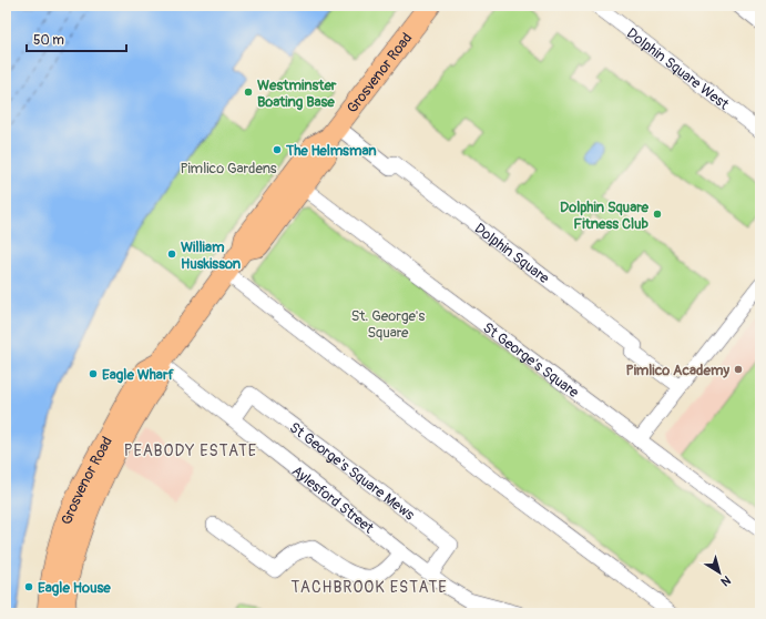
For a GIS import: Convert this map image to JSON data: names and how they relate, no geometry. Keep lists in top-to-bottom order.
{
  "streets": {
    "highway": ["Grosvenor Road"],
    "street": [
      "Dolphin Square West",
      "Dolphin Square",
      "St George's Square",
      "St George's Square Mews",
      "Aylesford Street"
    ]
  },
  "crossings": [
    ["Grosvenor Road", "Dolphin Square"],
    ["Grosvenor Road", "St George's Square"],
    ["Grosvenor Road", "Aylesford Street"],
    ["St George's Square Mews", "Aylesford Street"]
  ],
  "districts": ["PEABODY ESTATE", "TACHBROOK ESTATE"],
  "parks": ["Pimlico Gardens", "St. George's Square"],
  "places": [
    "Westminster Boating Base",
    "The Helmsman",
    "Dolphin Square Fitness Club",
    "William Huskisson",
    "Pimlico Academy",
    "Eagle Wharf",
    "Eagle House"
  ],
  "scale_bar": "50 m",
  "north": "bottom right"
}
